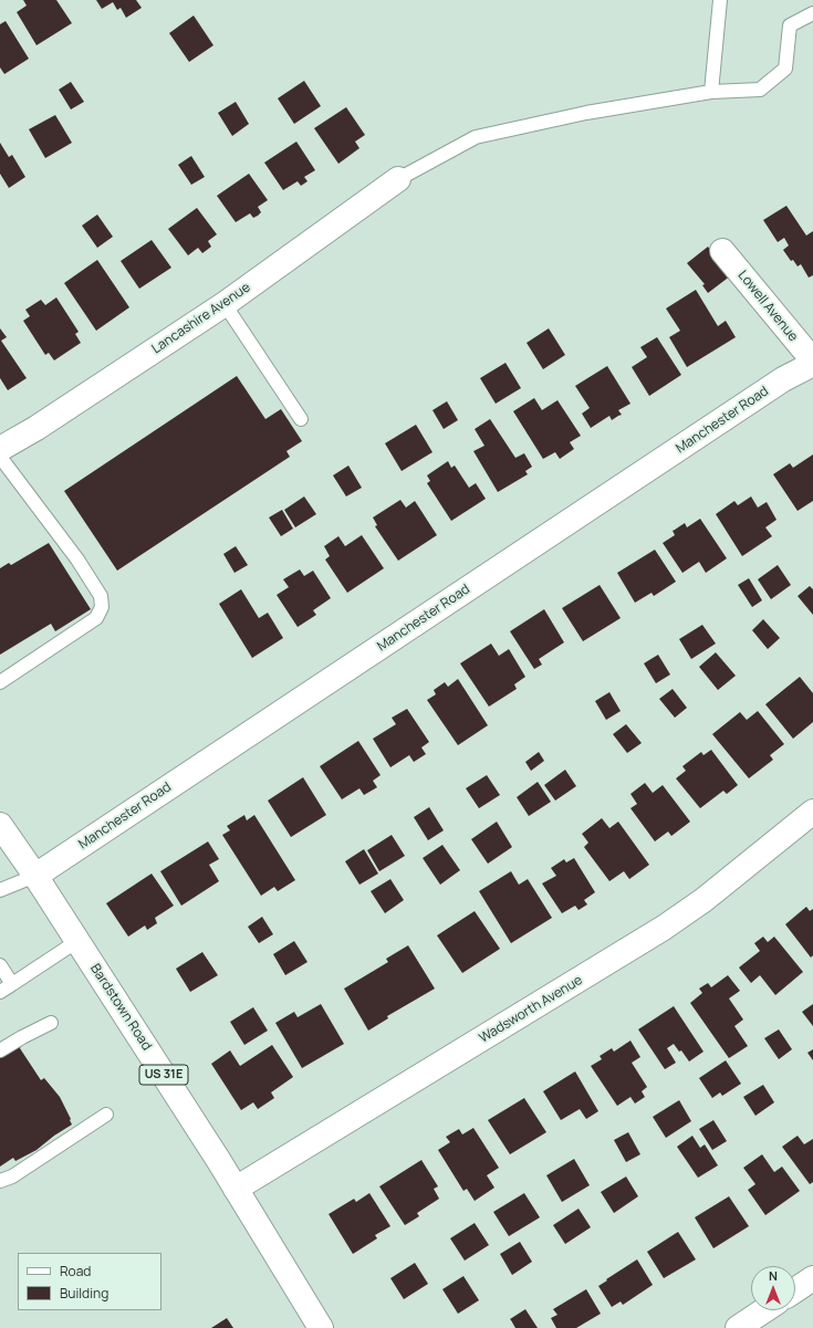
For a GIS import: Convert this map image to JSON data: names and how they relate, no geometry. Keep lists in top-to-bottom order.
{
  "streets": {
    "street": [
      "Lowell Avenue",
      "Lancashire Avenue",
      "Manchester Road",
      "Bardstown Road",
      "Wadsworth Avenue",
      "US 31E"
    ]
  },
  "crossings": [
    ["Lowell Avenue", "Manchester Road"],
    ["Manchester Road", "Bardstown Road"],
    ["Bardstown Road", "Wadsworth Avenue"]
  ],
  "legend": ["Road", "Building"],
  "north": "top"
}
